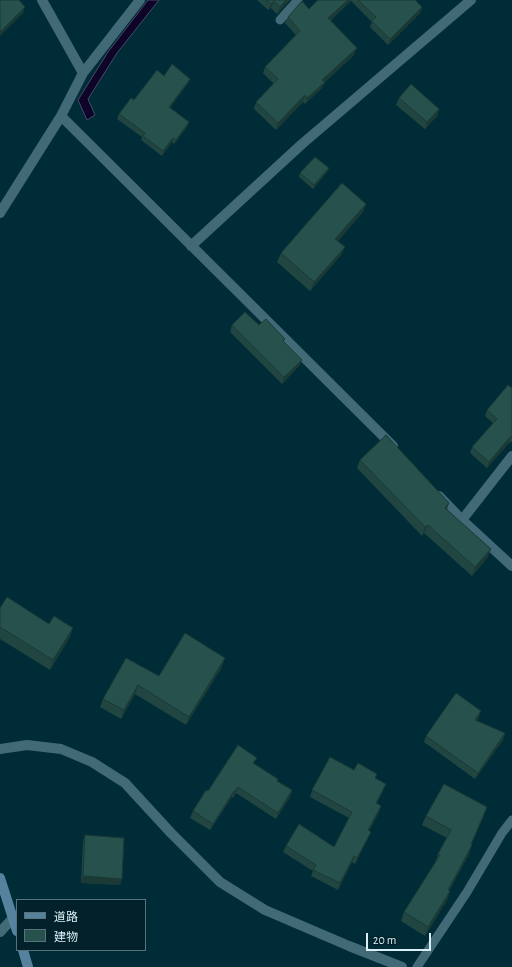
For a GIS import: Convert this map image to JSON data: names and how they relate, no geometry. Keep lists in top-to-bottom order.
{
  "legend": ["道路", "建物"],
  "scale_bar": "20 m"
}
